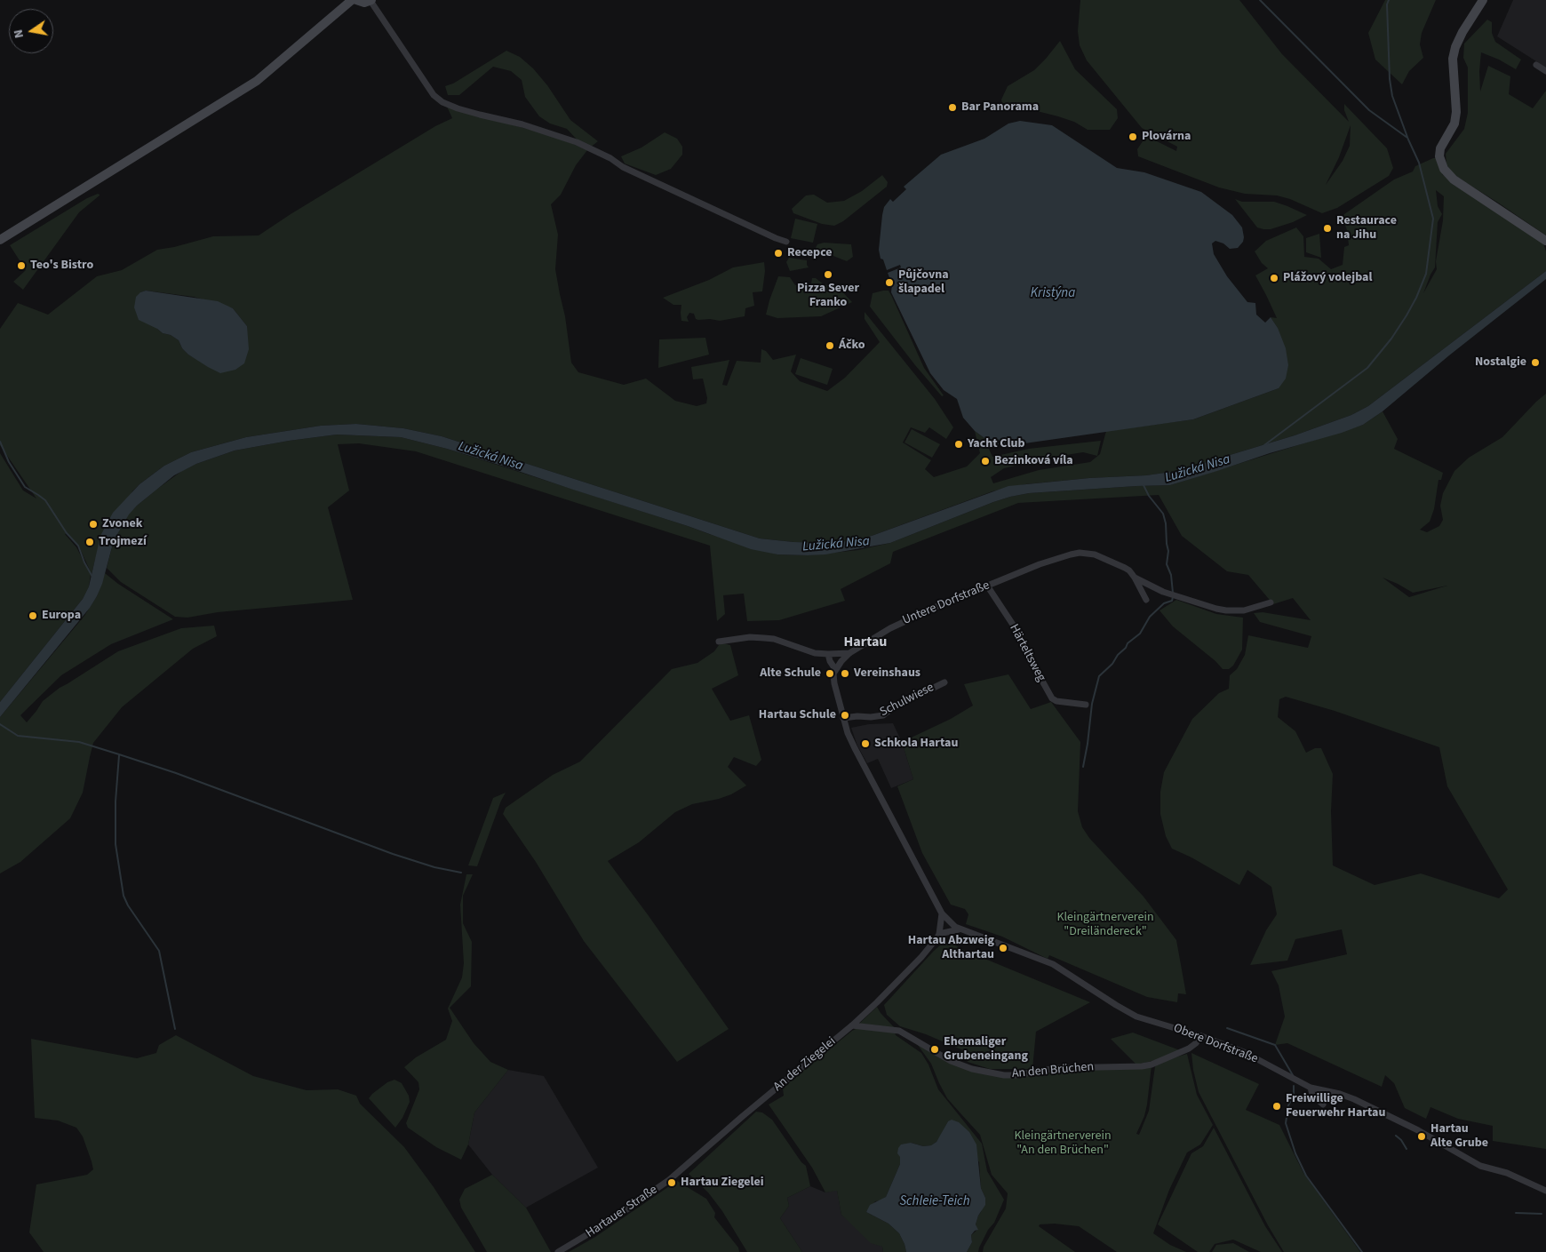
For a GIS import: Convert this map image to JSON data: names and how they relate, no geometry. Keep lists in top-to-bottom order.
{
  "streets": {
    "street": [
      "Untere Dorfstraße",
      "Härteltsweg",
      "Schulwiese",
      "Obere Dorfstraße",
      "An der Ziegelei",
      "An den Brüchen",
      "Hartauer Straße"
    ]
  },
  "crossings": [
    ["Untere Dorfstraße", "Härteltsweg"],
    ["Obere Dorfstraße", "An den Brüchen"],
    ["An der Ziegelei", "An den Brüchen"],
    ["An der Ziegelei", "Hartauer Straße"]
  ],
  "districts": ["Hartau"],
  "water": ["Kristýna", "Lužická Nisa", "Schleie-Teich"],
  "parks": ["Kleingärtnerverein \"Dreiländereck\"", "Kleingärtnerverein \"An den Brüchen\""],
  "places": [
    "Bar Panorama",
    "Plovárna",
    "Restaurace na Jihu",
    "Recepce",
    "Teo's Bistro",
    "Pizza Sever Franko",
    "Plážový volejbal",
    "Půjčovna šlapadel",
    "Áčko",
    "Nostalgie",
    "Yacht Club",
    "Bezinková víla",
    "Zvonek",
    "Trojmezí",
    "Europa",
    "Alte Schule",
    "Vereinshaus",
    "Hartau Schule",
    "Schkola Hartau",
    "Hartau Abzweig Althartau",
    "Ehemaliger Grubeneingang",
    "Freiwillige Feuerwehr Hartau",
    "Hartau Alte Grube",
    "Hartau Ziegelei"
  ],
  "north": "left"
}
